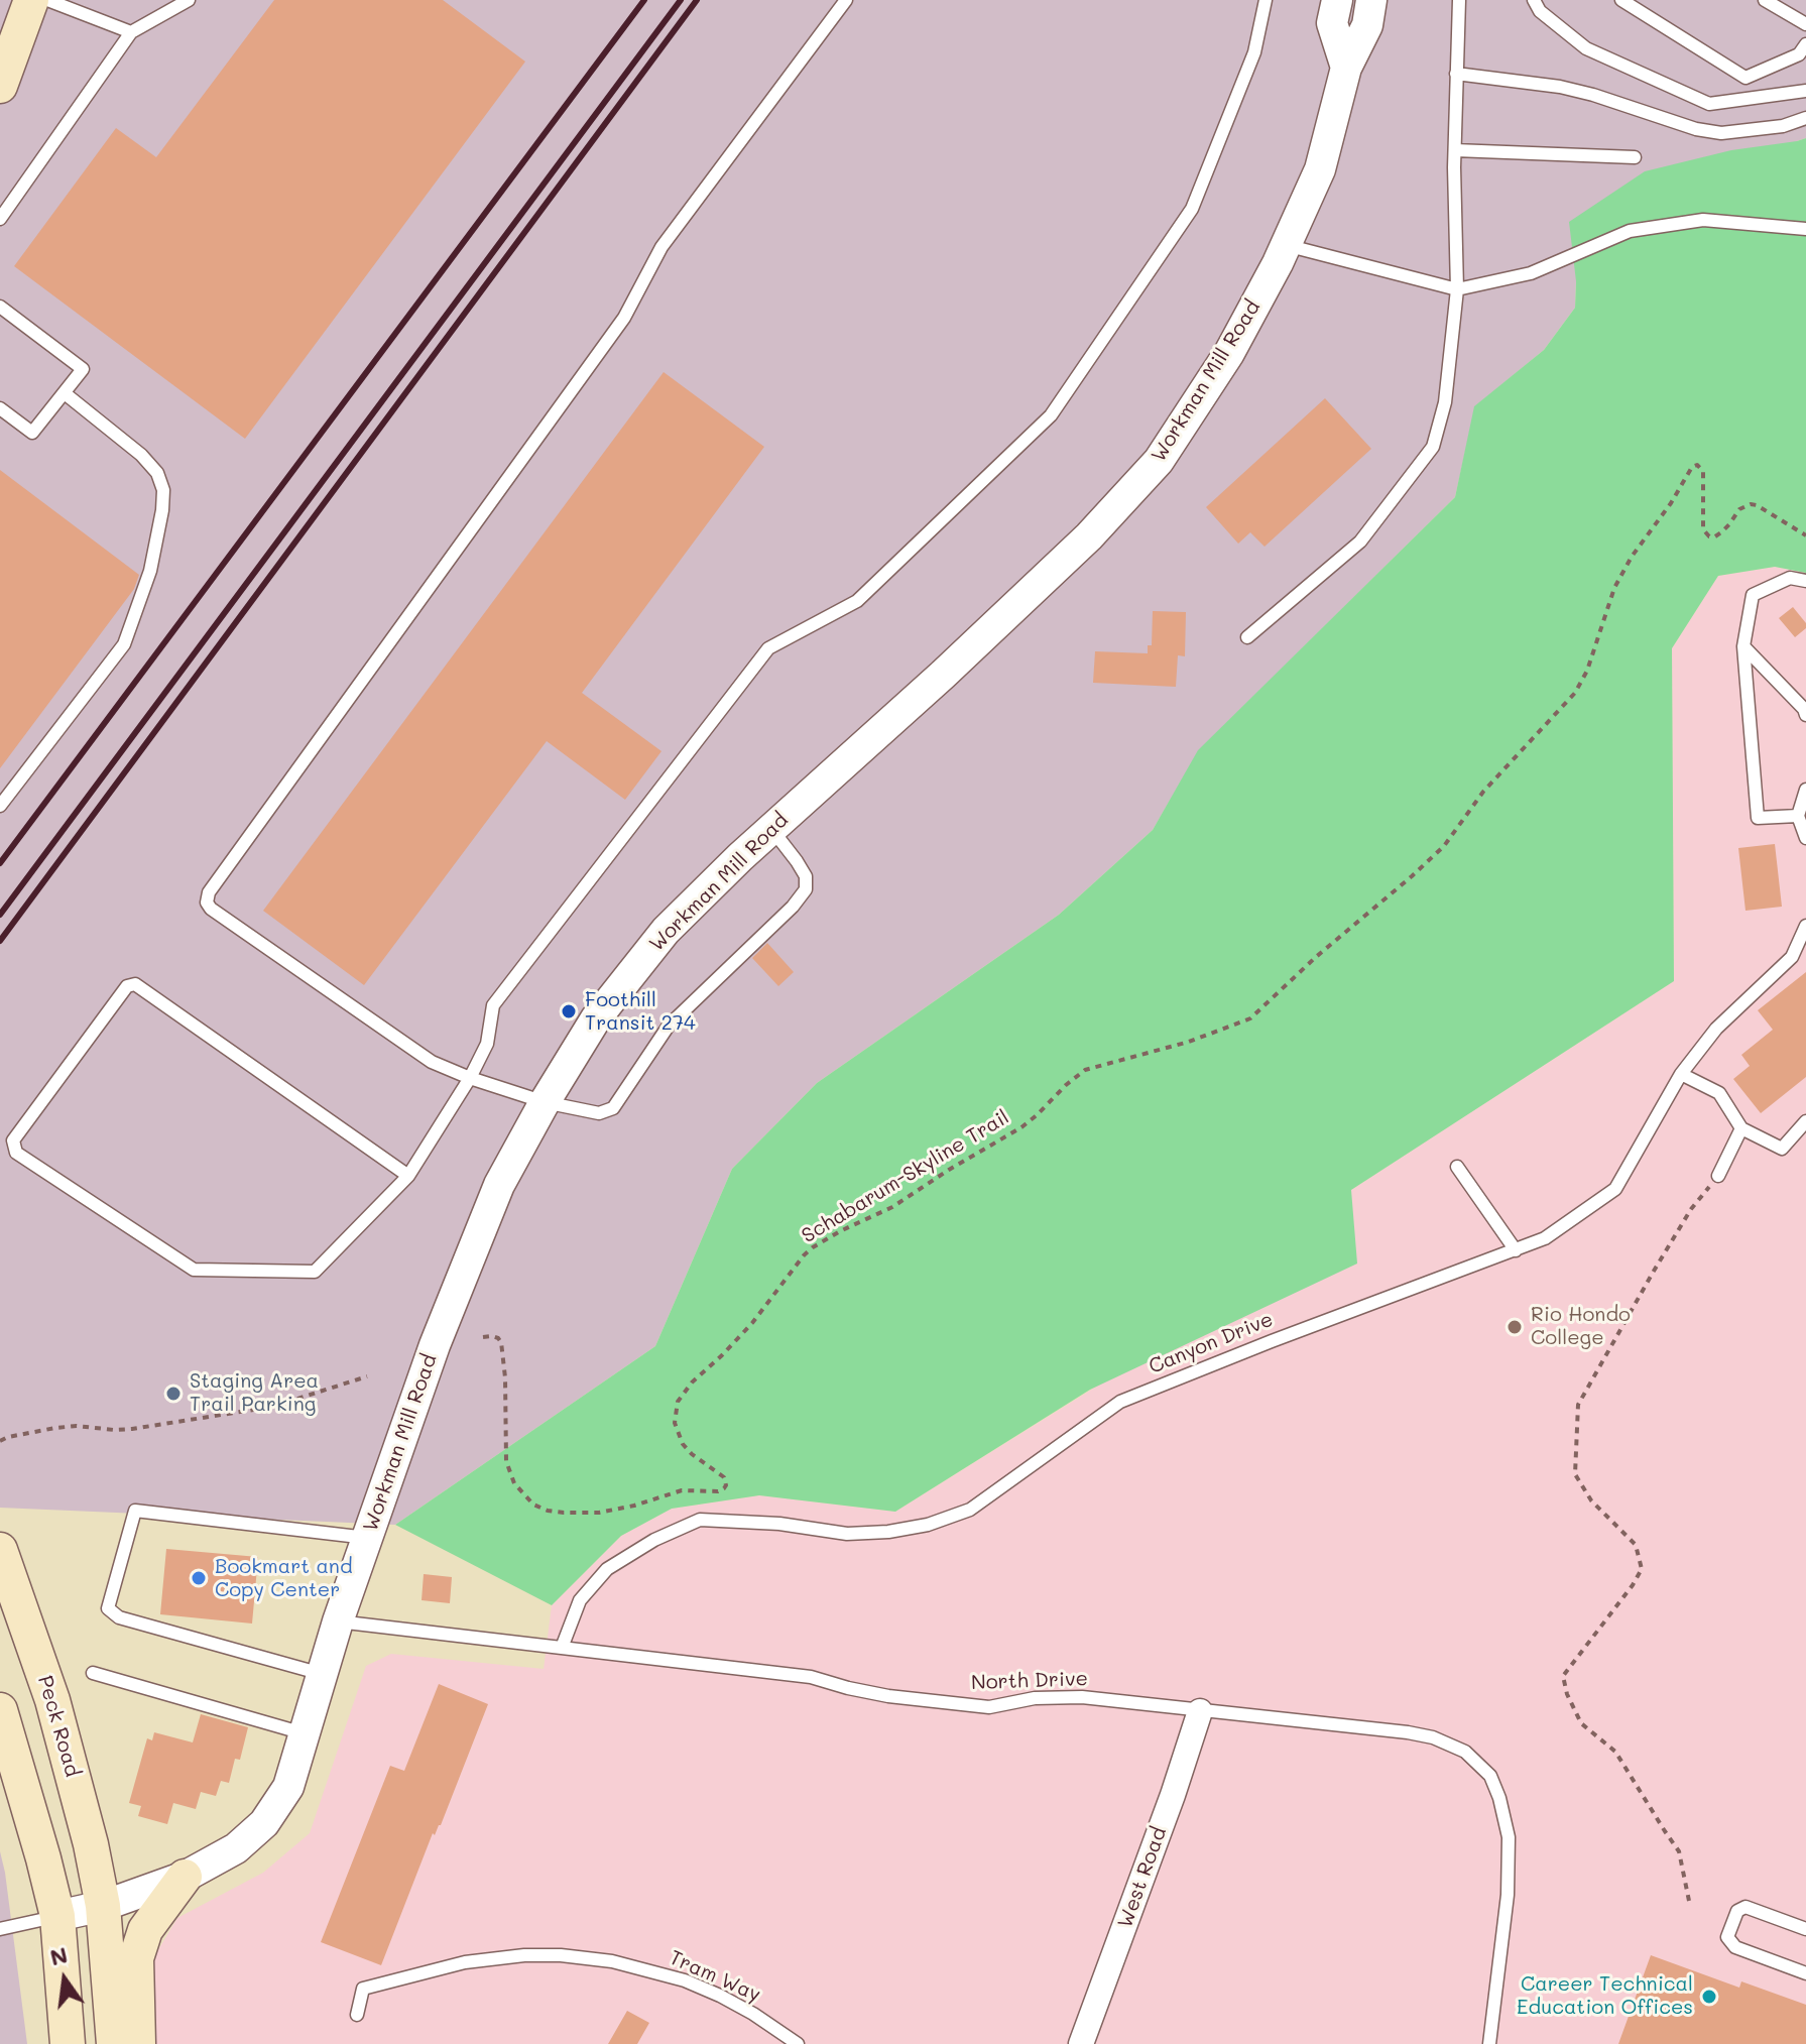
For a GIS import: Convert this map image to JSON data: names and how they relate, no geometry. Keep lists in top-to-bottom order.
{
  "streets": {
    "main road": ["Peck Road"],
    "street": ["Workman Mill Road", "West Road"],
    "lane": ["Canyon Drive", "North Drive", "Tram Way"],
    "path": ["Schabarum-Skyline Trail"]
  },
  "crossings": [
    ["Workman Mill Road", "North Drive"],
    ["Workman Mill Road", "Peck Road"],
    ["Canyon Drive", "North Drive"],
    ["North Drive", "West Road"]
  ],
  "places": [
    "Foothill Transit 274",
    "Rio Hondo College",
    "Staging Area Trail Parking",
    "Bookmart and Copy Center",
    "Career Technical Education Offices"
  ],
  "north": "top"
}
